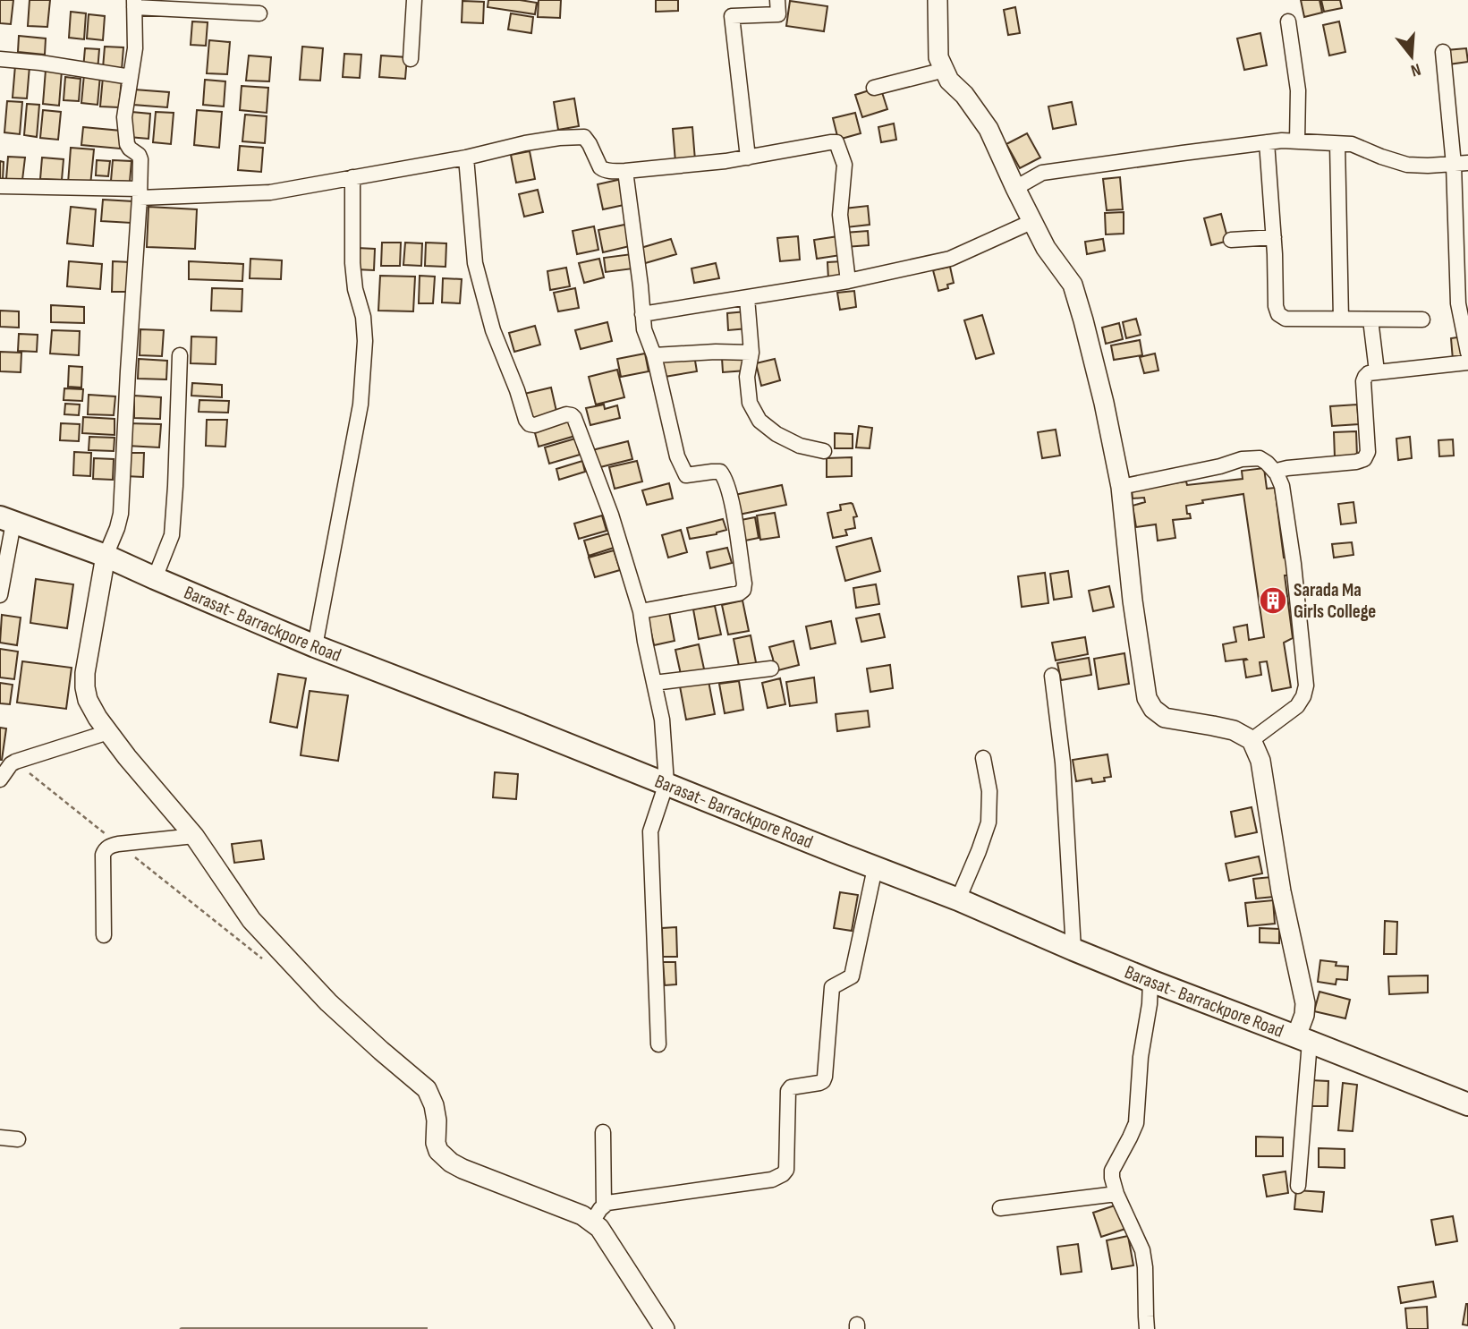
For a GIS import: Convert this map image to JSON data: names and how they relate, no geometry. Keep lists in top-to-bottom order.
{
  "streets": {
    "main road": ["Barasat- Barrackpore Road"]
  },
  "places": {
    "building": ["Sarada Ma Girls College"]
  },
  "north": "bottom"
}
